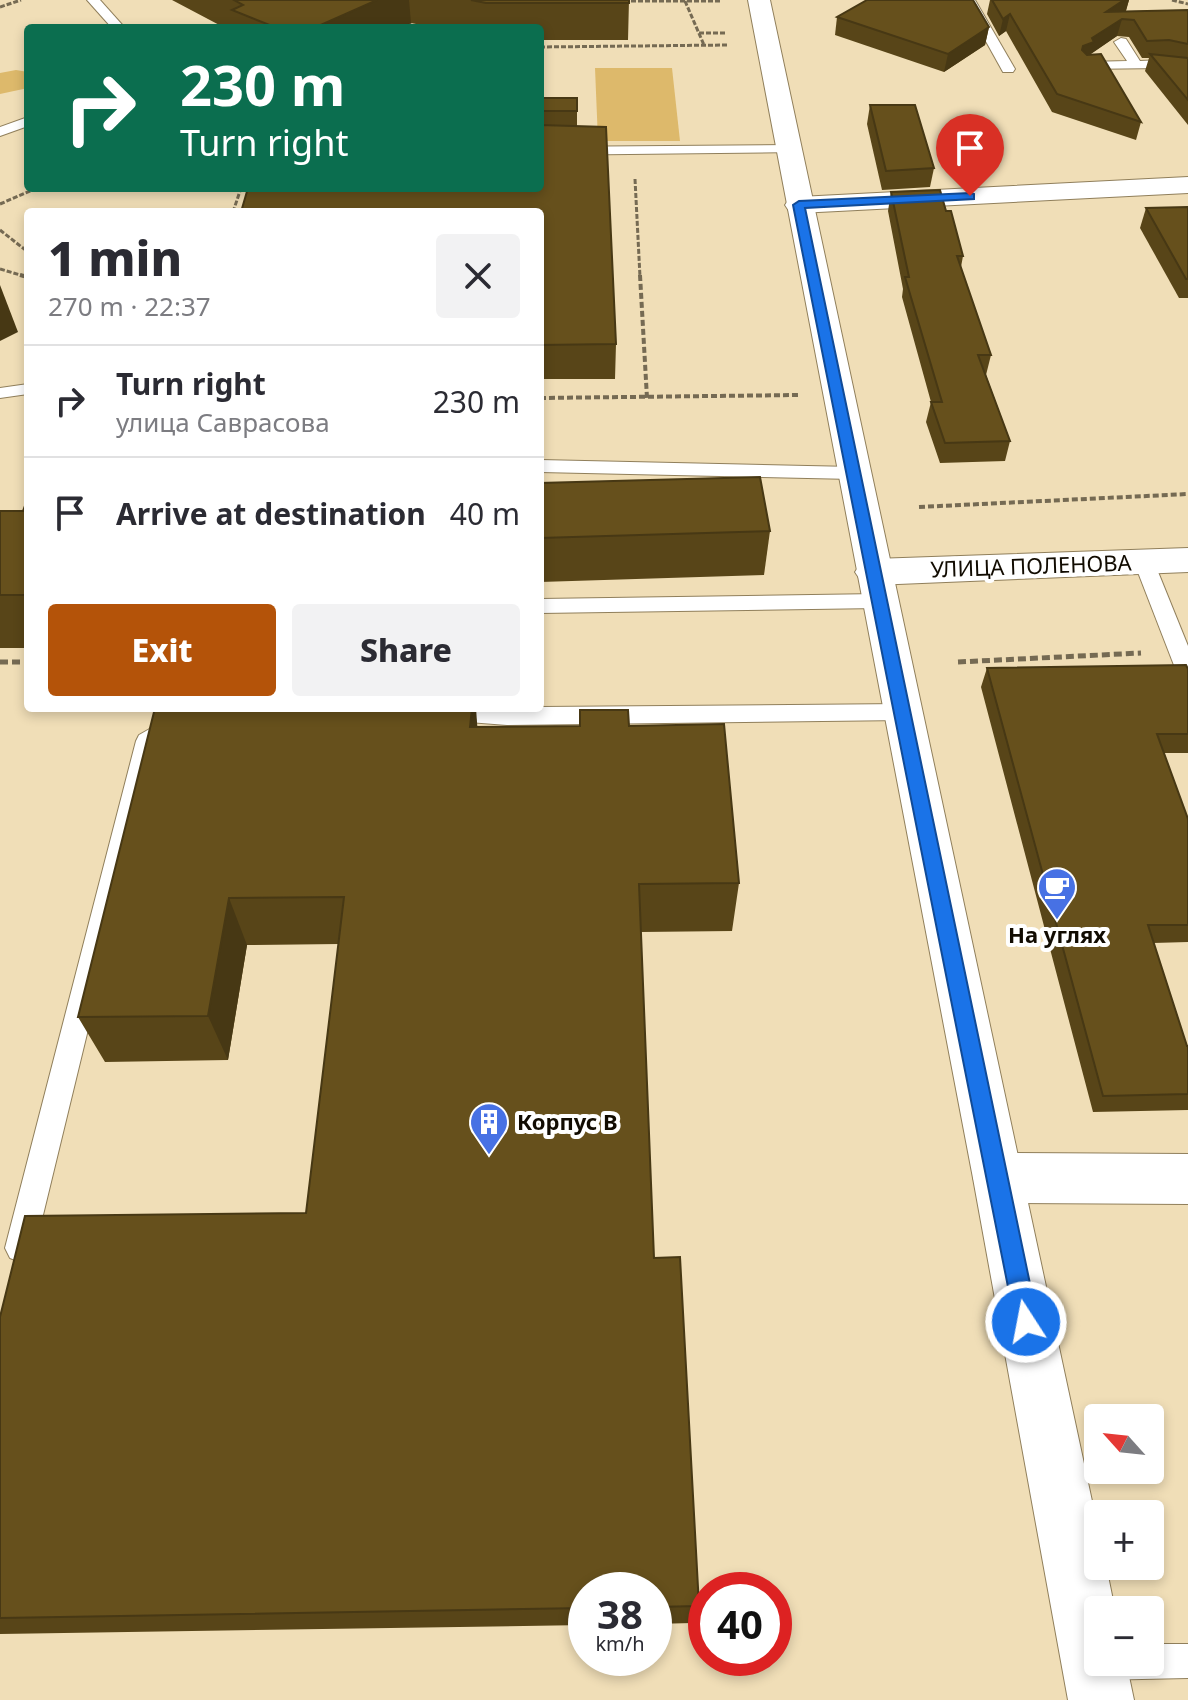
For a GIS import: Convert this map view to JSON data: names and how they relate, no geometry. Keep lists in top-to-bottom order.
{
  "streets": {
    "street": ["УЛИЦА ПОЛЕНОВА"]
  },
  "places": {
    "cafe": ["На углях"],
    "building": ["Корпус В"]
  },
  "north": "top left",
  "page": {
    "turn": ["230 m", "Turn right"],
    "heading": ["1 min", "270 m · 22:37"],
    "list": [
      {
        "name": "Turn right",
        "note": "улица Саврасова",
        "value": "230 m"
      },
      {
        "name": "Arrive at destination",
        "value": "40 m"
      }
    ],
    "buttons": ["Exit", "Share"],
    "map_buttons": ["+", "−"],
    "speed": "38 km/h",
    "limit": "40"
  }
}
